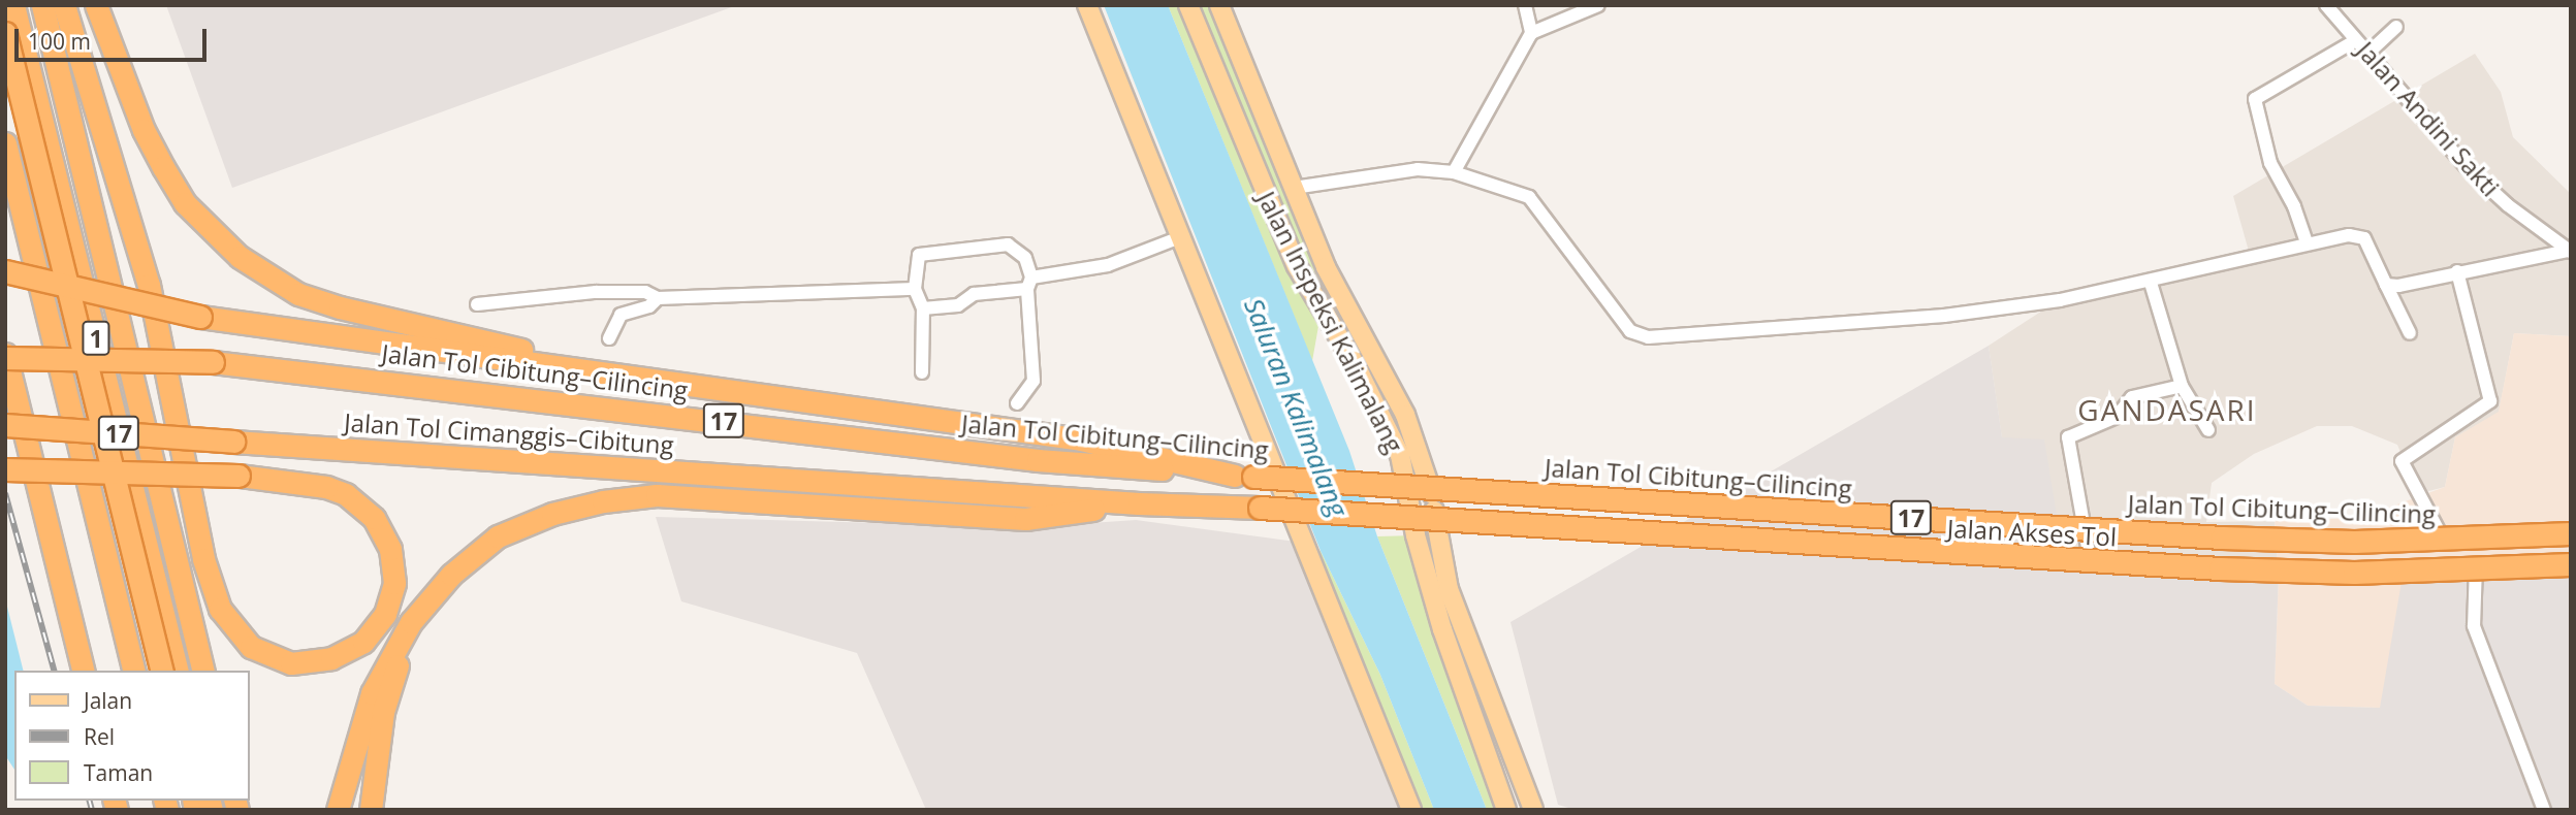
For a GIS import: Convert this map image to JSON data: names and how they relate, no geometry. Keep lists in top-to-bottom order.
{
  "streets": {
    "highway": [
      "1",
      "Jalan Tol Cibitung–Cilincing",
      "17",
      "Jalan Tol Cimanggis–Cibitung"
    ],
    "main road": ["Jalan Inspeksi Kalimalang", "Jalan Akses Tol"],
    "street": ["Jalan Andini Sakti"]
  },
  "crossings": [
    ["Jalan Inspeksi Kalimalang", "Jalan Akses Tol"],
    ["17", "Jalan Tol Cimanggis–Cibitung"]
  ],
  "districts": ["GANDASARI"],
  "water": ["Saluran Kalimalang"],
  "legend": ["Jalan", "Rel", "Taman"],
  "scale_bar": "100 m"
}
